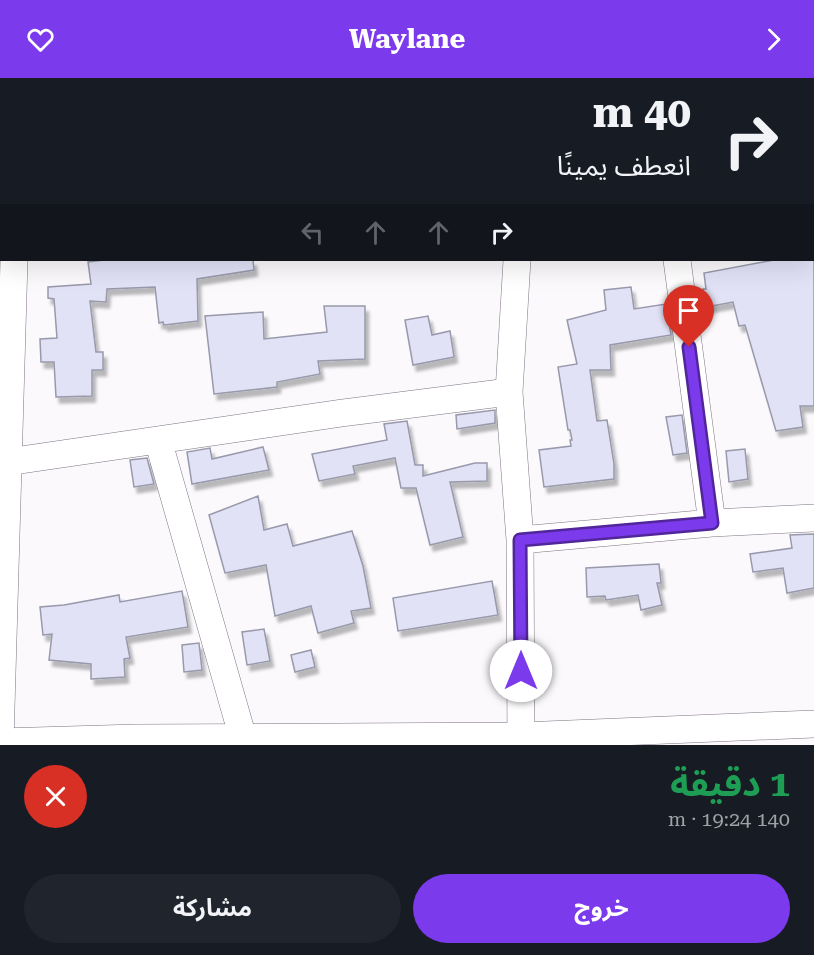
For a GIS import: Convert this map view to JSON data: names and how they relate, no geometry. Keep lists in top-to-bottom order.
{
  "page": {
    "header": "Waylane",
    "turn": ["40 m", "انعطف يمينًا"],
    "heading": ["1 دقيقة", "140 m · 19:24"],
    "buttons": ["خروج", "مشاركة"]
  }
}
